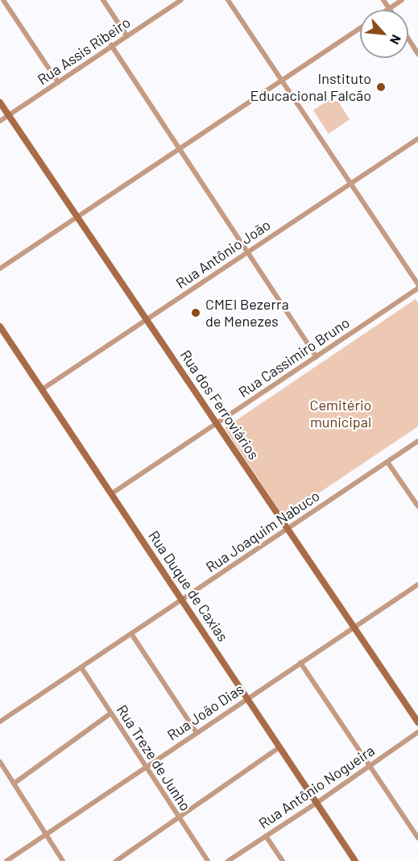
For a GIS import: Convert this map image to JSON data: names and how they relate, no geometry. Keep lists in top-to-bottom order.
{
  "streets": {
    "main road": ["Rua dos Ferroviários", "Rua Duque de Caxias"],
    "street": [
      "Rua Assis Ribeiro",
      "Rua Antônio João",
      "Rua Cassimiro Bruno",
      "Rua Joaquim Nabuco",
      "Rua João Dias",
      "Rua Treze de Junho",
      "Rua Antônio Nogueira"
    ]
  },
  "crossings": [
    ["Rua Assis Ribeiro", "Rua dos Ferroviários"],
    ["Rua Antônio João", "Rua dos Ferroviários"],
    ["Rua Antônio João", "Rua Duque de Caxias"],
    ["Rua Cassimiro Bruno", "Rua dos Ferroviários"],
    ["Rua Cassimiro Bruno", "Rua Duque de Caxias"],
    ["Rua dos Ferroviários", "Rua Joaquim Nabuco"],
    ["Rua dos Ferroviários", "Rua João Dias"],
    ["Rua Joaquim Nabuco", "Rua Duque de Caxias"],
    ["Rua Joaquim Nabuco", "Rua Treze de Junho"],
    ["Rua Duque de Caxias", "Rua João Dias"],
    ["Rua Duque de Caxias", "Rua Antônio Nogueira"],
    ["Rua João Dias", "Rua Treze de Junho"]
  ],
  "parks": ["Cemitério municipal"],
  "places": ["Instituto Educacional Falcão", "CMEI Bezerra de Menezes"],
  "north": "bottom right"
}
